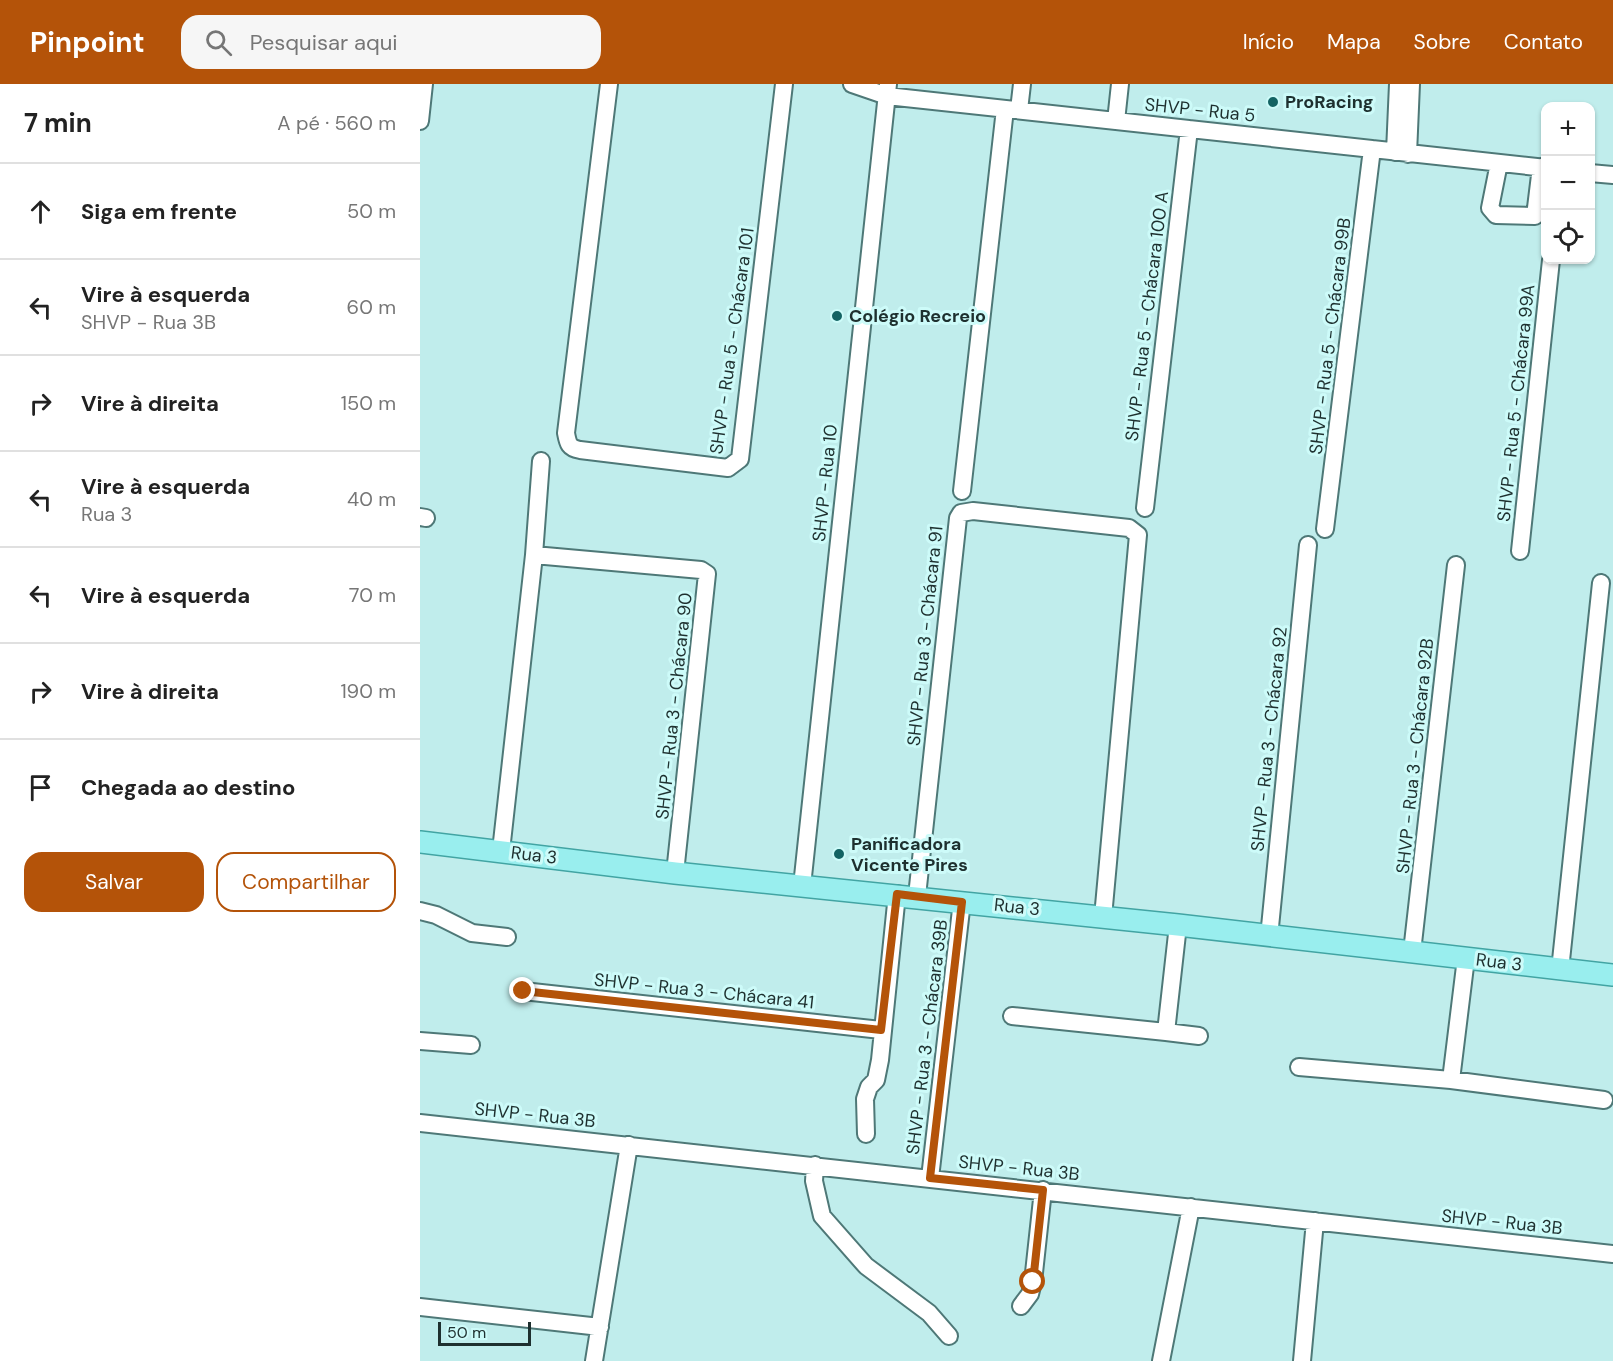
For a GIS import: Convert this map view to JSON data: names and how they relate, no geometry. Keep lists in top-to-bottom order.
{
  "streets": {
    "main road": ["Rua 3"],
    "street": [
      "SHVP - Rua 5",
      "SHVP - Rua 5 - Chácara 100 A",
      "SHVP - Rua 5 - Chácara 99B",
      "SHVP - Rua 5 - Chácara 101",
      "SHVP - Rua 5 - Chácara 99A",
      "SHVP - Rua 10",
      "SHVP - Rua 3 - Chácara 91",
      "SHVP - Rua 3 - Chácara 90",
      "SHVP - Rua 3 - Chácara 92",
      "SHVP - Rua 3 - Chácara 92B",
      "SHVP - Rua 3 - Chácara 41",
      "SHVP - Rua 3 - Chácara 39B",
      "SHVP - Rua 3B"
    ]
  },
  "crossings": [
    ["SHVP - Rua 5", "SHVP - Rua 5 - Chácara 100 A"],
    ["SHVP - Rua 5", "SHVP - Rua 5 - Chácara 99B"],
    ["SHVP - Rua 5", "SHVP - Rua 10"],
    ["SHVP - Rua 10", "Rua 3"],
    ["SHVP - Rua 3 - Chácara 91", "Rua 3"],
    ["SHVP - Rua 3 - Chácara 90", "Rua 3"],
    ["SHVP - Rua 3 - Chácara 92", "Rua 3"],
    ["SHVP - Rua 3 - Chácara 92B", "Rua 3"],
    ["Rua 3", "SHVP - Rua 3 - Chácara 39B"],
    ["SHVP - Rua 3 - Chácara 39B", "SHVP - Rua 3B"]
  ],
  "places": ["ProRacing", "Colégio Recreio", "Panificadora Vicente Pires"],
  "scale_bar": "50 m",
  "page": {
    "header": "Pinpoint",
    "search": "Pesquisar aqui",
    "nav": [
      "Início",
      "Mapa",
      "Sobre",
      "Contato"
    ],
    "heading": ["7 min", "A pé · 560 m"],
    "map_buttons": ["+", "−"],
    "list": [
      ["Siga em frente", "50 m"],
      ["Vire à esquerda", "SHVP - Rua 3B", "60 m"],
      ["Vire à direita", "150 m"],
      ["Vire à esquerda", "Rua 3", "40 m"],
      ["Vire à esquerda", "70 m"],
      ["Vire à direita", "190 m"],
      "Chegada ao destino"
    ],
    "buttons": ["Salvar", "Compartilhar"],
    "scale": "50 m"
  }
}
